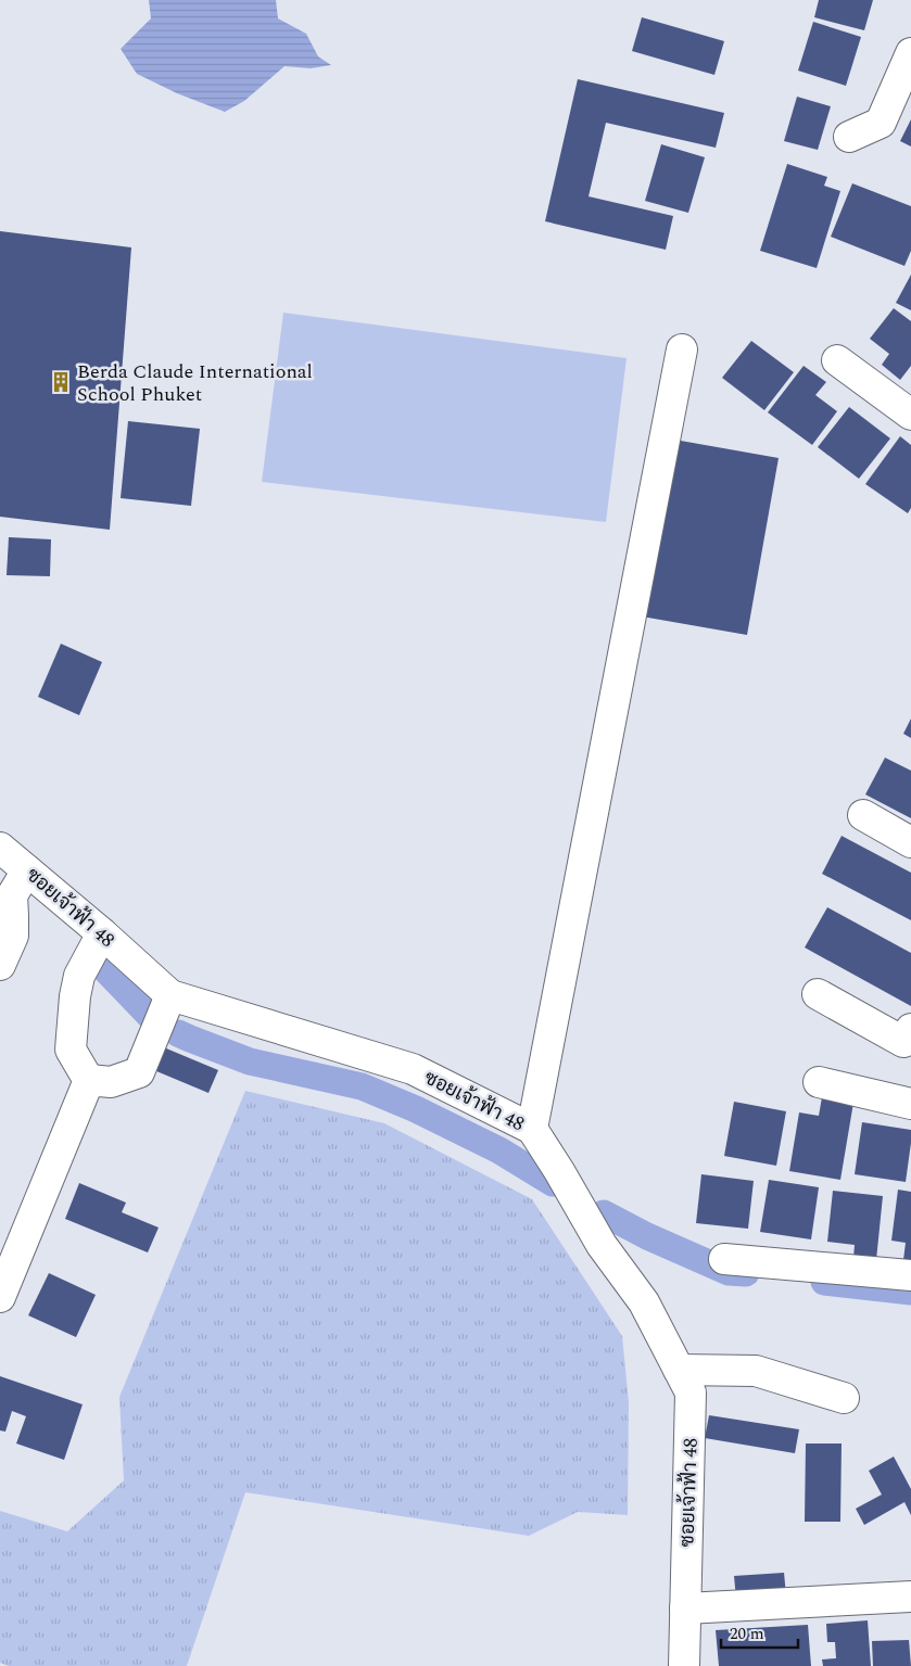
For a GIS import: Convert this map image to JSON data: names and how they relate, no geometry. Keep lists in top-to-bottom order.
{
  "streets": {
    "street": ["ซอยเจ้าฟ้า 48"]
  },
  "places": {
    "building": ["Berda Claude International School Phuket"]
  },
  "scale_bar": "20 m"
}
